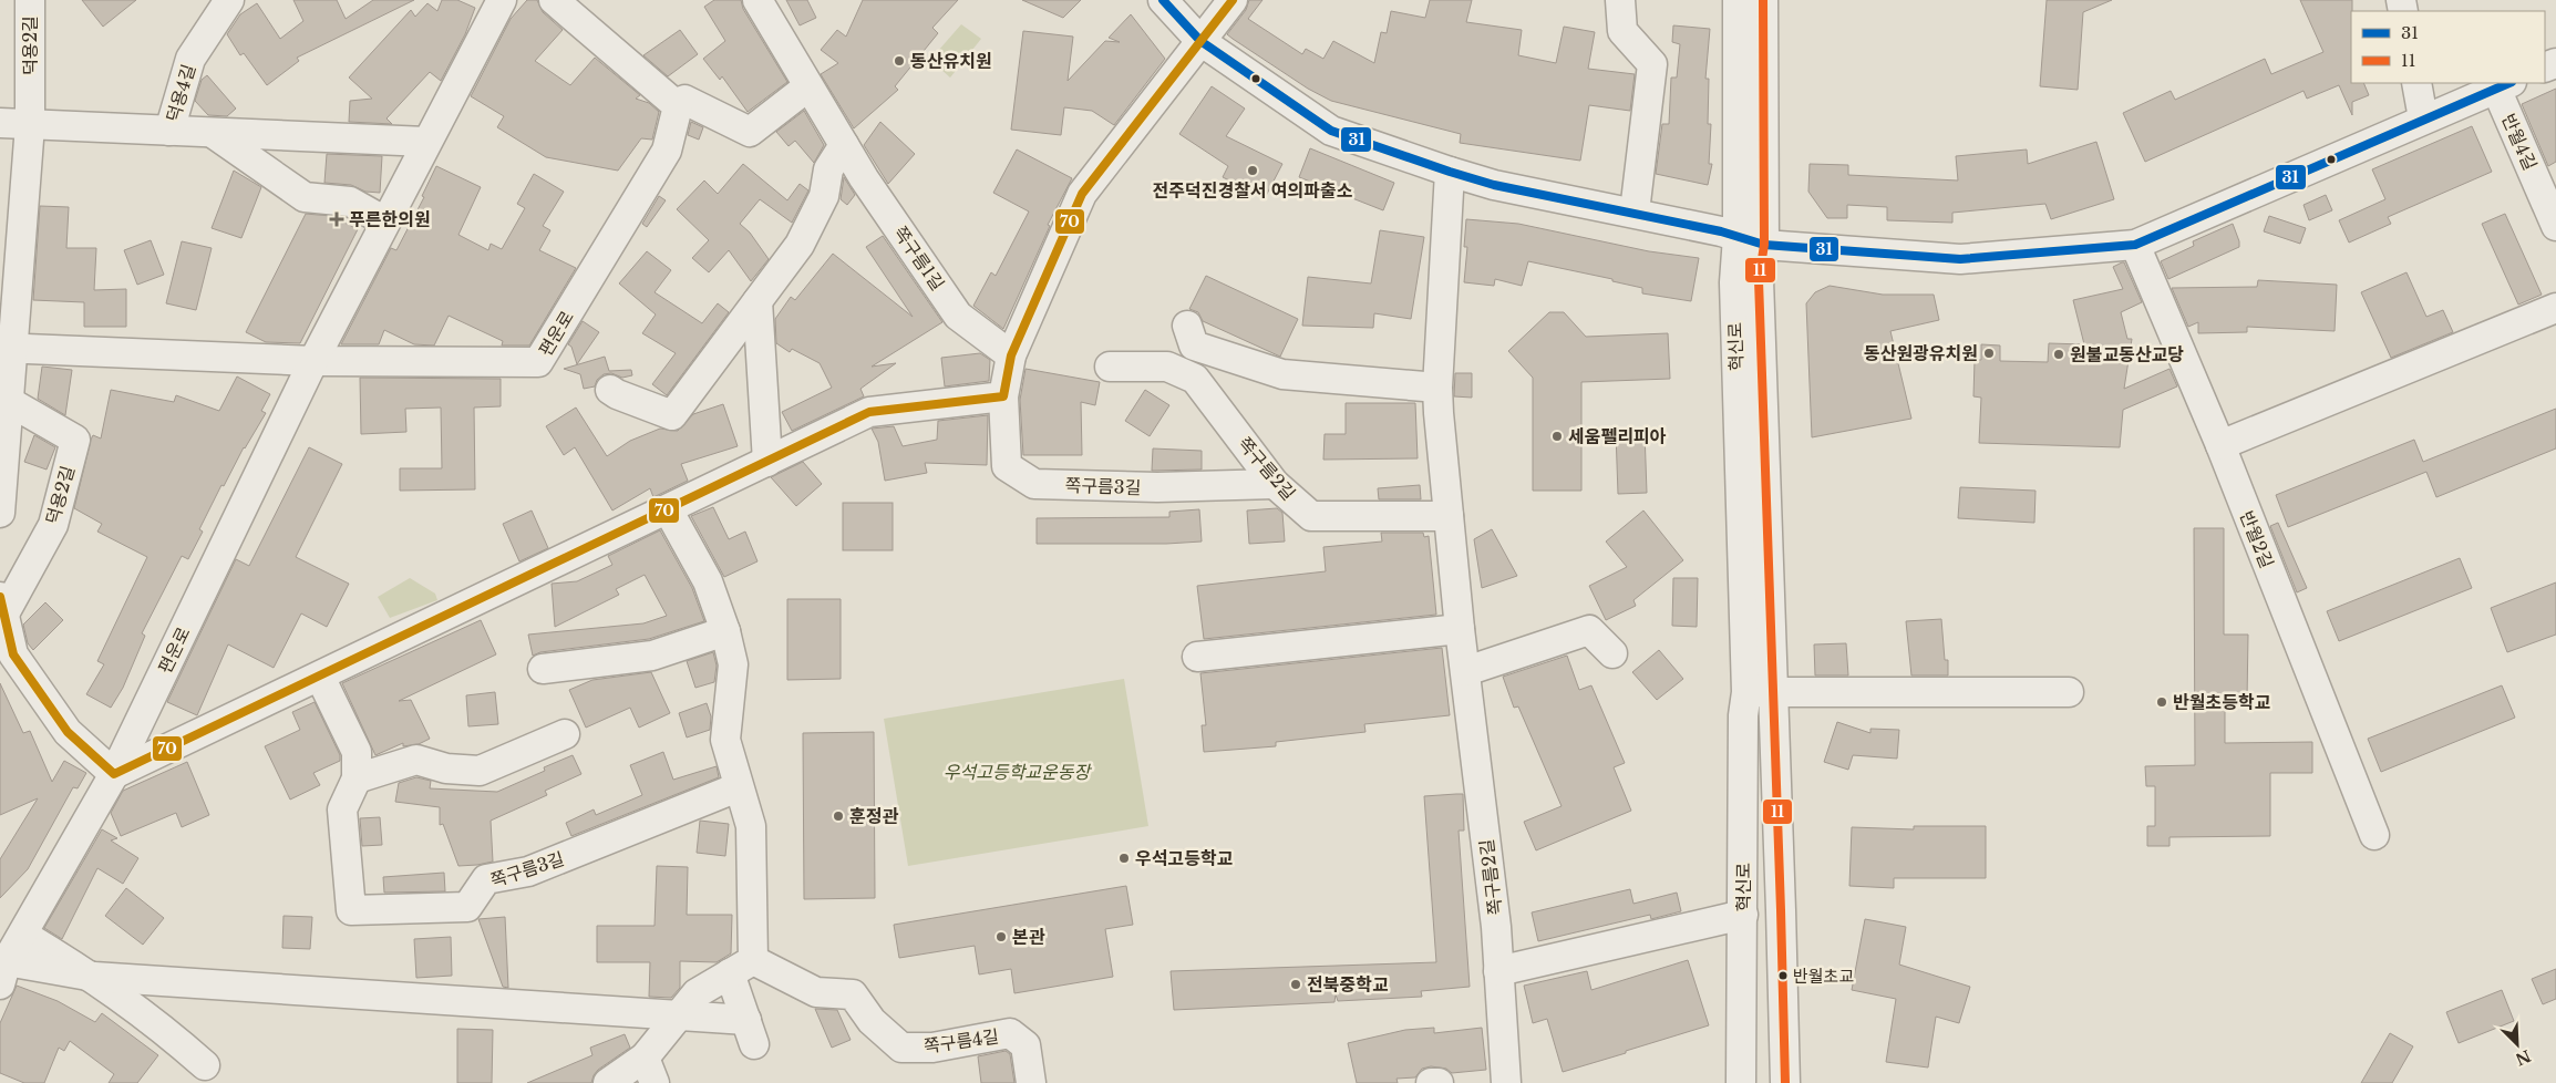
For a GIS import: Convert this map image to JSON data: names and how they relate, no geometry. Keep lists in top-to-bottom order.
{
  "streets": {
    "street": [
      "덕용2길",
      "덕용4길",
      "반월4길",
      "쪽구름1길",
      "편운로",
      "혁신로",
      "쪽구름2길",
      "쪽구름3길",
      "반월2길",
      "쪽구름4길"
    ]
  },
  "crossings": [
    ["덕용2길", "편운로"],
    ["쪽구름2길", "쪽구름3길"]
  ],
  "parks": ["우석고등학교운동장"],
  "places": {
    "other": [
      "동산유치원",
      "전주덕진경찰서 여의파출소",
      "동산원광유치원",
      "원불교동산교당",
      "세움펠리피아",
      "반월초등학교",
      "훈정관",
      "우석고등학교",
      "본관",
      "반월초교",
      "전북중학교"
    ],
    "health": ["푸른한의원"]
  },
  "lines": ["transit line 31", "transit line 11", "transit line 70"],
  "legend": ["31", "11"],
  "north": "bottom right"
}
